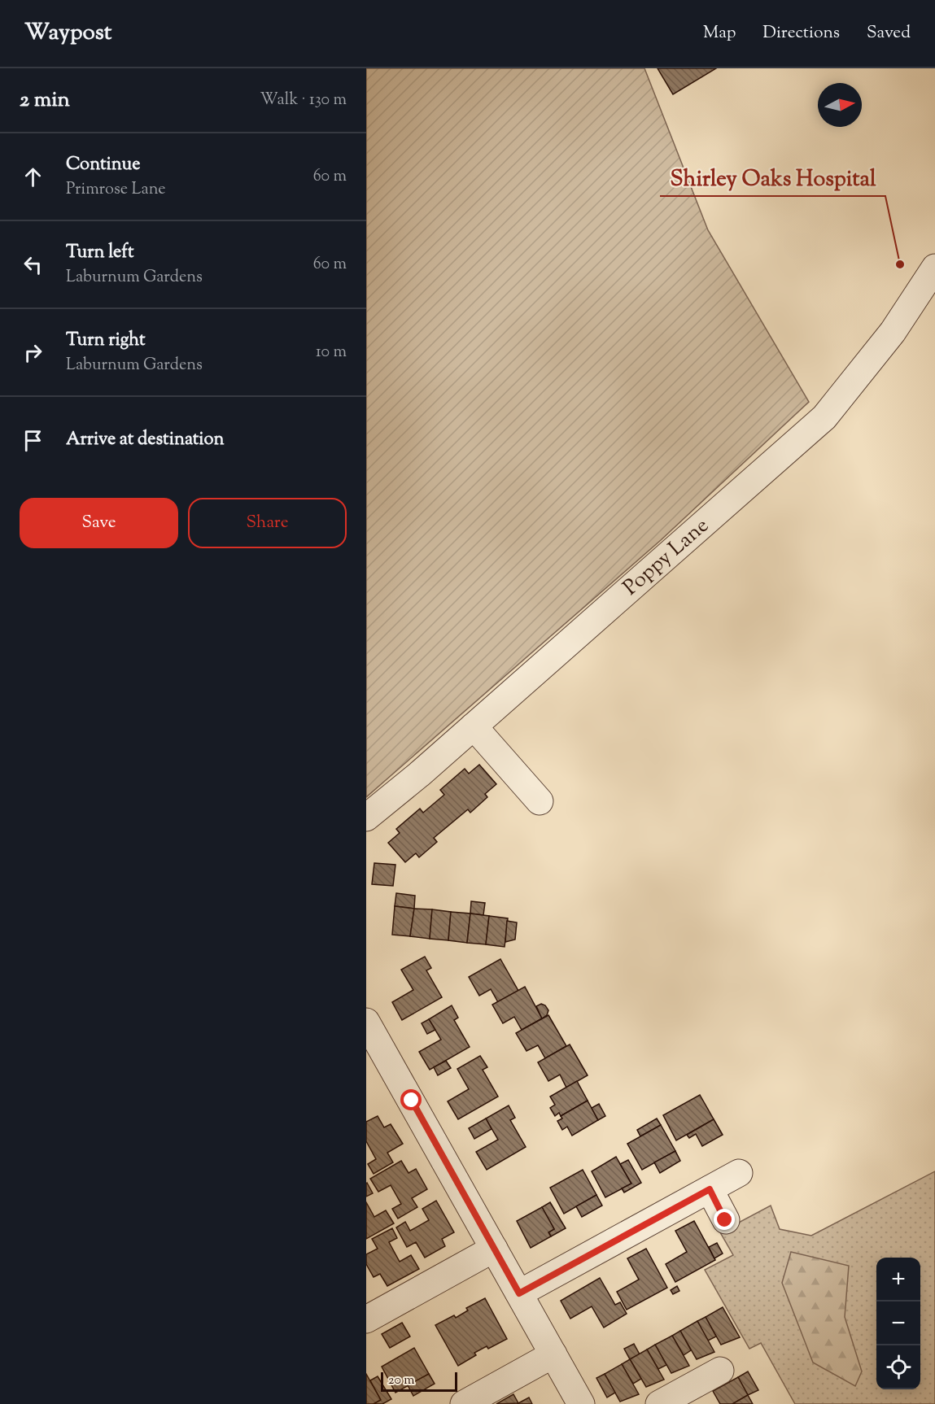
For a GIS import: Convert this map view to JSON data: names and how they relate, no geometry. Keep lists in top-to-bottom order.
{
  "streets": {
    "street": ["Poppy Lane"]
  },
  "places": ["Shirley Oaks Hospital"],
  "scale_bar": "20 m",
  "north": "right",
  "page": {
    "header": "Waypost",
    "nav": ["Map", "Directions", "Saved"],
    "heading": ["2 min", "Walk · 130 m"],
    "list": [
      ["Continue", "Primrose Lane", "60 m"],
      ["Turn left", "Laburnum Gardens", "60 m"],
      ["Turn right", "Laburnum Gardens", "10 m"],
      "Arrive at destination"
    ],
    "buttons": ["Save", "Share"],
    "map_buttons": ["+", "−"],
    "scale": "20 m"
  }
}
